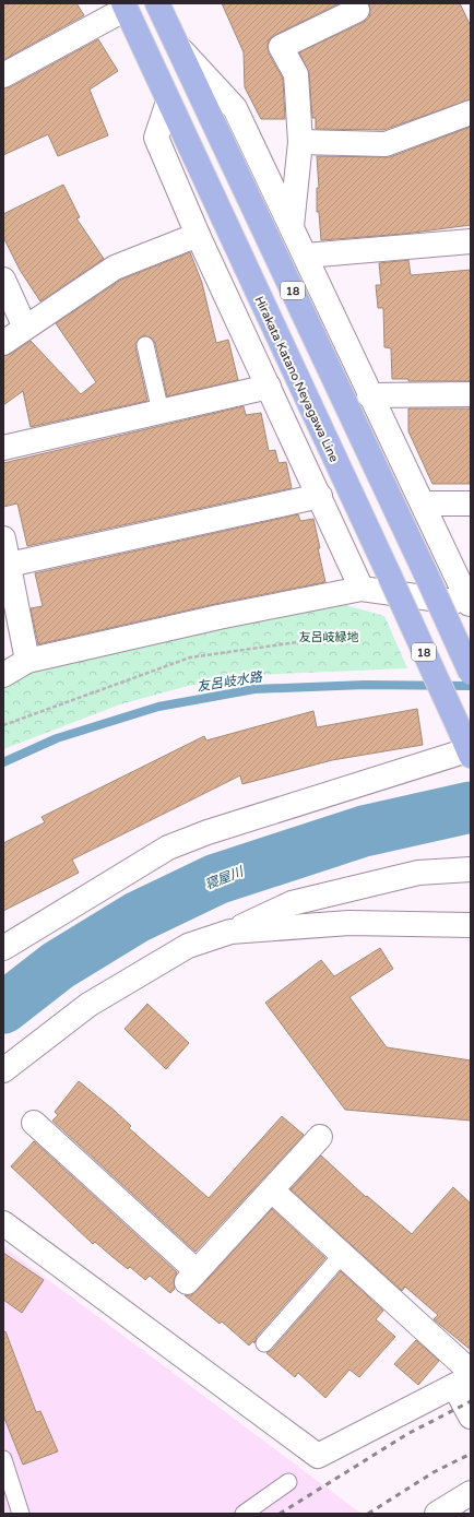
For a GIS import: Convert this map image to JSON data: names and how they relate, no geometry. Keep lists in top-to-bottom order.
{
  "streets": {
    "main road": ["18", "Hirakata Katano Neyagawa Line"]
  },
  "water": ["友呂岐水路", "寝屋川"],
  "parks": ["友呂岐緑地"]
}
